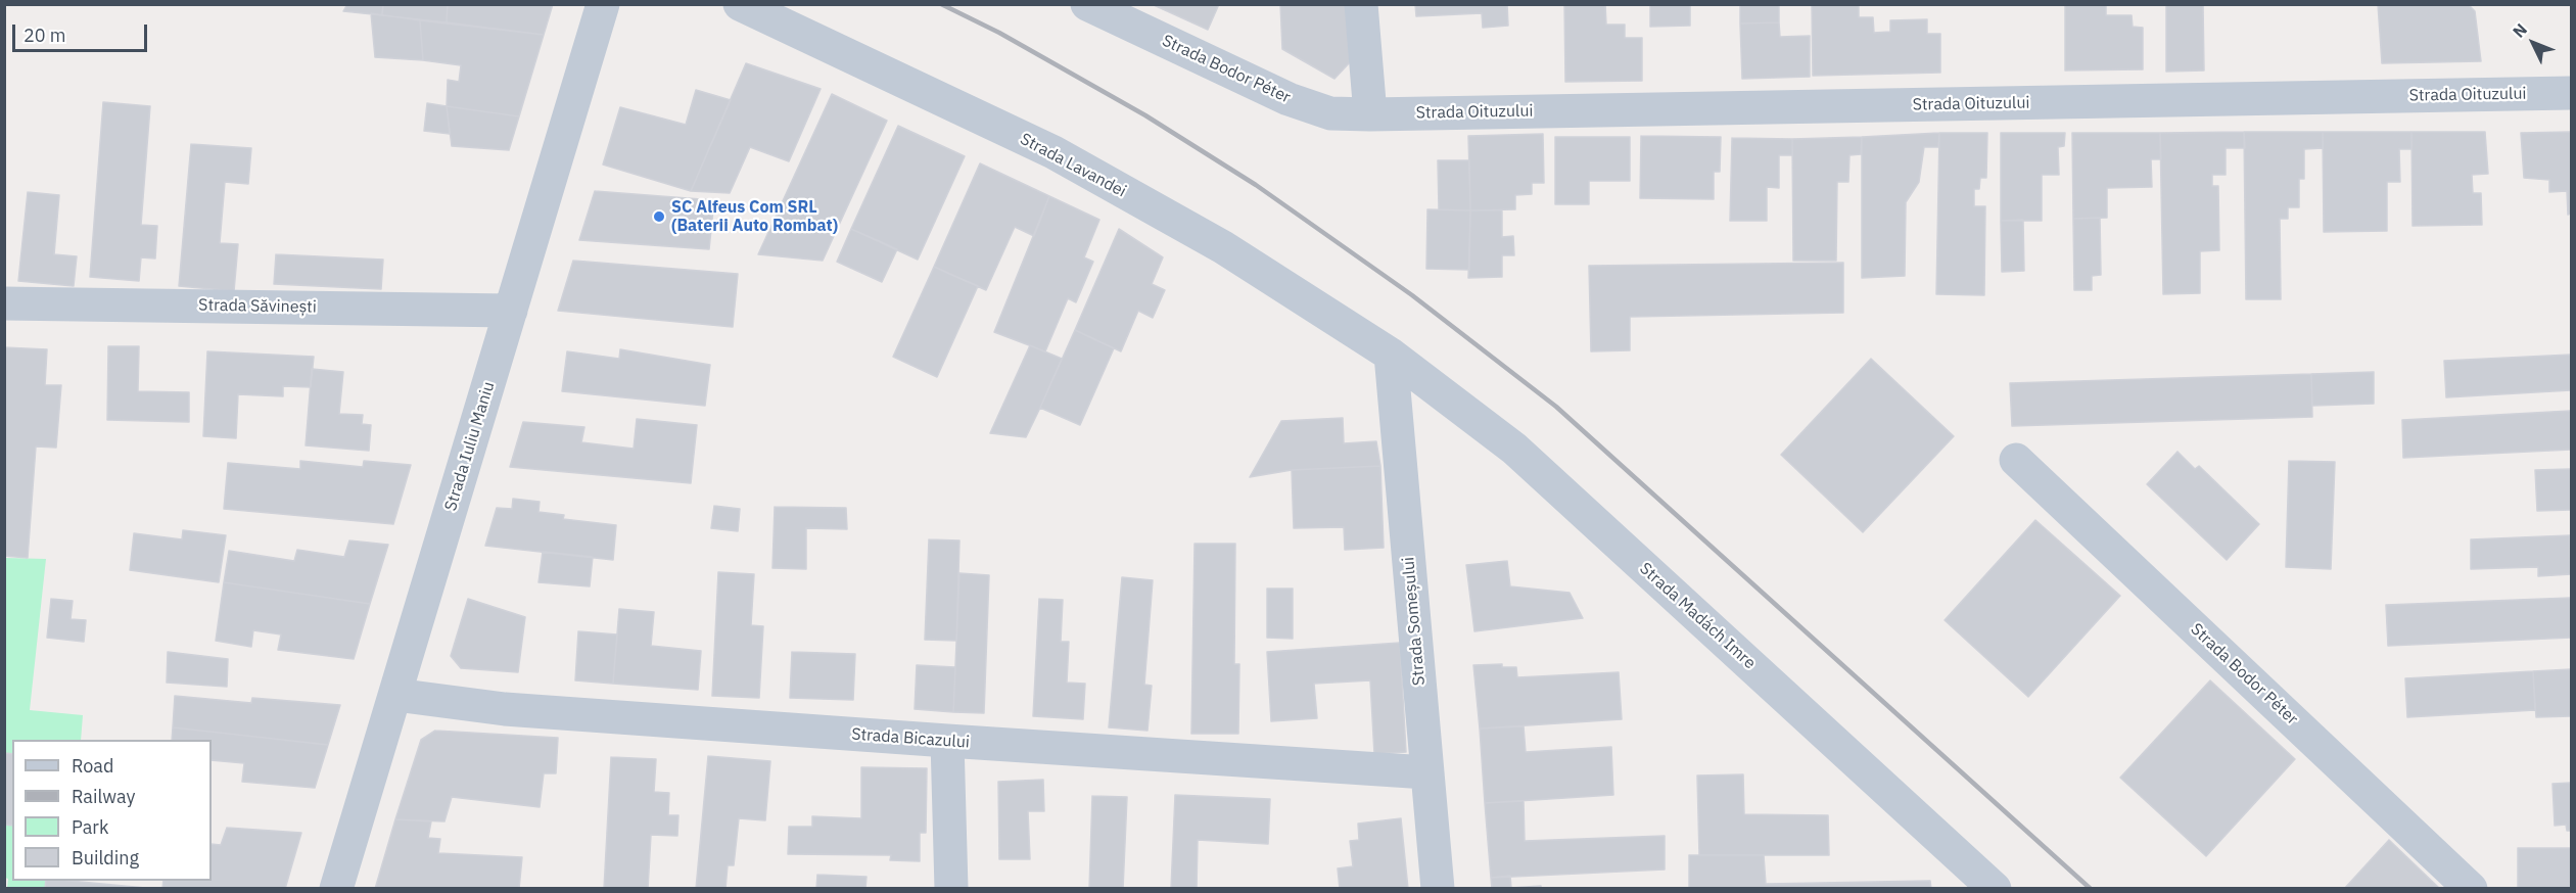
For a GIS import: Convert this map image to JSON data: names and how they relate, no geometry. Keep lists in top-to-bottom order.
{
  "streets": {
    "street": [
      "Strada Bodor Péter",
      "Strada Oituzului",
      "Strada Lavandei",
      "Strada Săvinești",
      "Strada Iuliu Maniu",
      "Strada Madách Imre",
      "Strada Someșului",
      "Strada Bicazului"
    ]
  },
  "crossings": [
    ["Strada Bodor Péter", "Strada Oituzului"],
    ["Strada Lavandei", "Strada Madách Imre"],
    ["Strada Lavandei", "Strada Someșului"],
    ["Strada Săvinești", "Strada Iuliu Maniu"],
    ["Strada Iuliu Maniu", "Strada Bicazului"],
    ["Strada Madách Imre", "Strada Someșului"],
    ["Strada Someșului", "Strada Bicazului"]
  ],
  "places": ["SC Alfeus Com SRL (Baterii Auto Rombat)"],
  "legend": [
    "Road",
    "Railway",
    "Park",
    "Building"
  ],
  "scale_bar": "20 m",
  "north": "top left"
}
